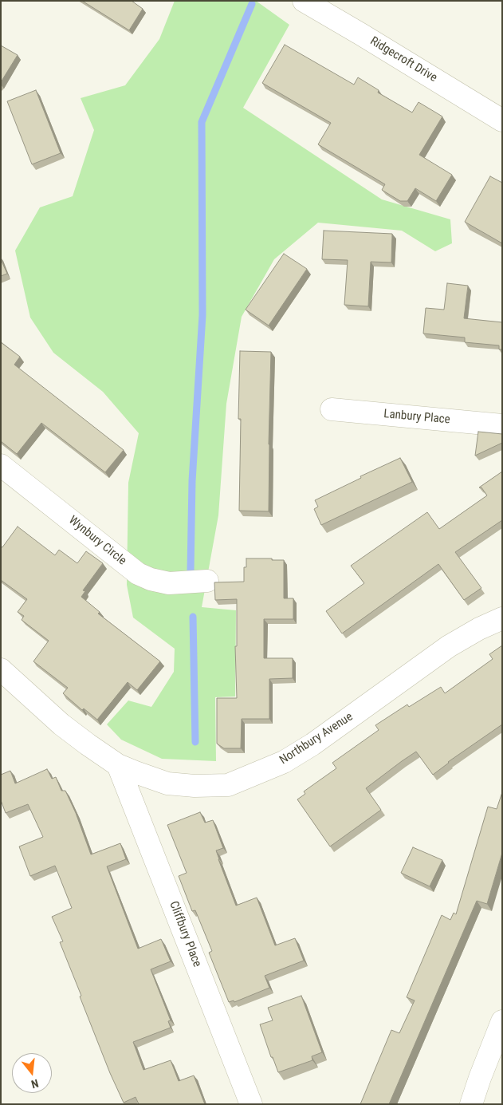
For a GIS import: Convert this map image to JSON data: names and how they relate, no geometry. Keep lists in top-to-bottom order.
{
  "streets": {
    "street": [
      "Ridgecroft Drive",
      "Lanbury Place",
      "Wynbury Circle",
      "Northbury Avenue",
      "Cliffbury Place"
    ]
  },
  "crossings": [
    ["Northbury Avenue", "Cliffbury Place"]
  ],
  "north": "bottom"
}
